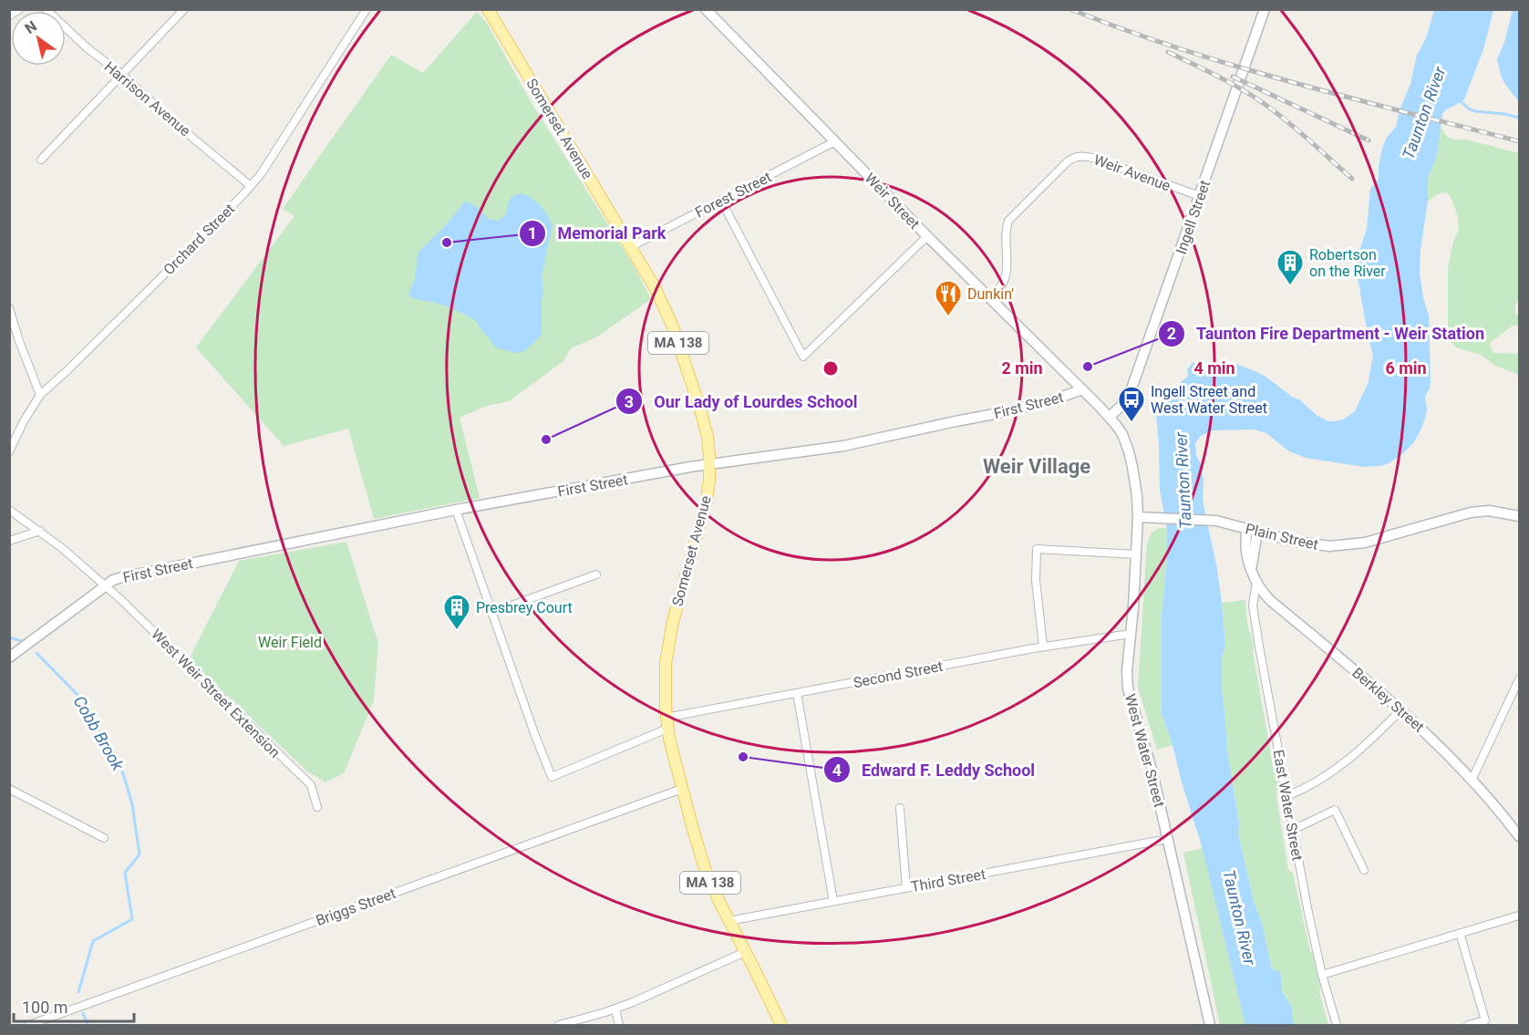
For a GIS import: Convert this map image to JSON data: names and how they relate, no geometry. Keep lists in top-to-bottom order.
{
  "streets": {
    "main road": ["Somerset Avenue", "MA 138"],
    "street": [
      "Harrison Avenue",
      "Weir Avenue",
      "Forest Street",
      "Weir Street",
      "Ingell Street",
      "Orchard Street",
      "First Street",
      "Plain Street",
      "Second Street",
      "West Weir Street Extension",
      "Berkley Street",
      "West Water Street",
      "East Water Street",
      "Third Street",
      "Briggs Street"
    ]
  },
  "crossings": [
    ["Harrison Avenue", "Orchard Street"],
    ["Somerset Avenue", "Forest Street"],
    ["Somerset Avenue", "First Street"],
    ["Somerset Avenue", "Second Street"],
    ["Somerset Avenue", "Third Street"],
    ["Somerset Avenue", "Briggs Street"],
    ["Weir Avenue", "Weir Street"],
    ["Weir Avenue", "Ingell Street"],
    ["Forest Street", "Weir Street"],
    ["Weir Street", "First Street"],
    ["Weir Street", "West Water Street"],
    ["Ingell Street", "West Water Street"],
    ["First Street", "West Weir Street Extension"],
    ["First Street", "West Water Street"],
    ["Plain Street", "West Water Street"],
    ["Second Street", "West Water Street"],
    ["Berkley Street", "East Water Street"],
    ["West Water Street", "Third Street"]
  ],
  "districts": ["Weir Village"],
  "water": ["Taunton River", "Cobb Brook"],
  "parks": ["Weir Field"],
  "places": {
    "other": [
      "Memorial Park",
      "Taunton Fire Department - Weir Station",
      "Our Lady of Lourdes School",
      "Edward F. Leddy School"
    ],
    "building": ["Robertson on the River", "Presbrey Court"],
    "restaurant": ["Dunkin'"],
    "bus stop": ["Ingell Street and West Water Street"]
  },
  "scale_bar": "100 m",
  "north": "top left",
  "rings": ["2 min", "4 min", "6 min"]
}
